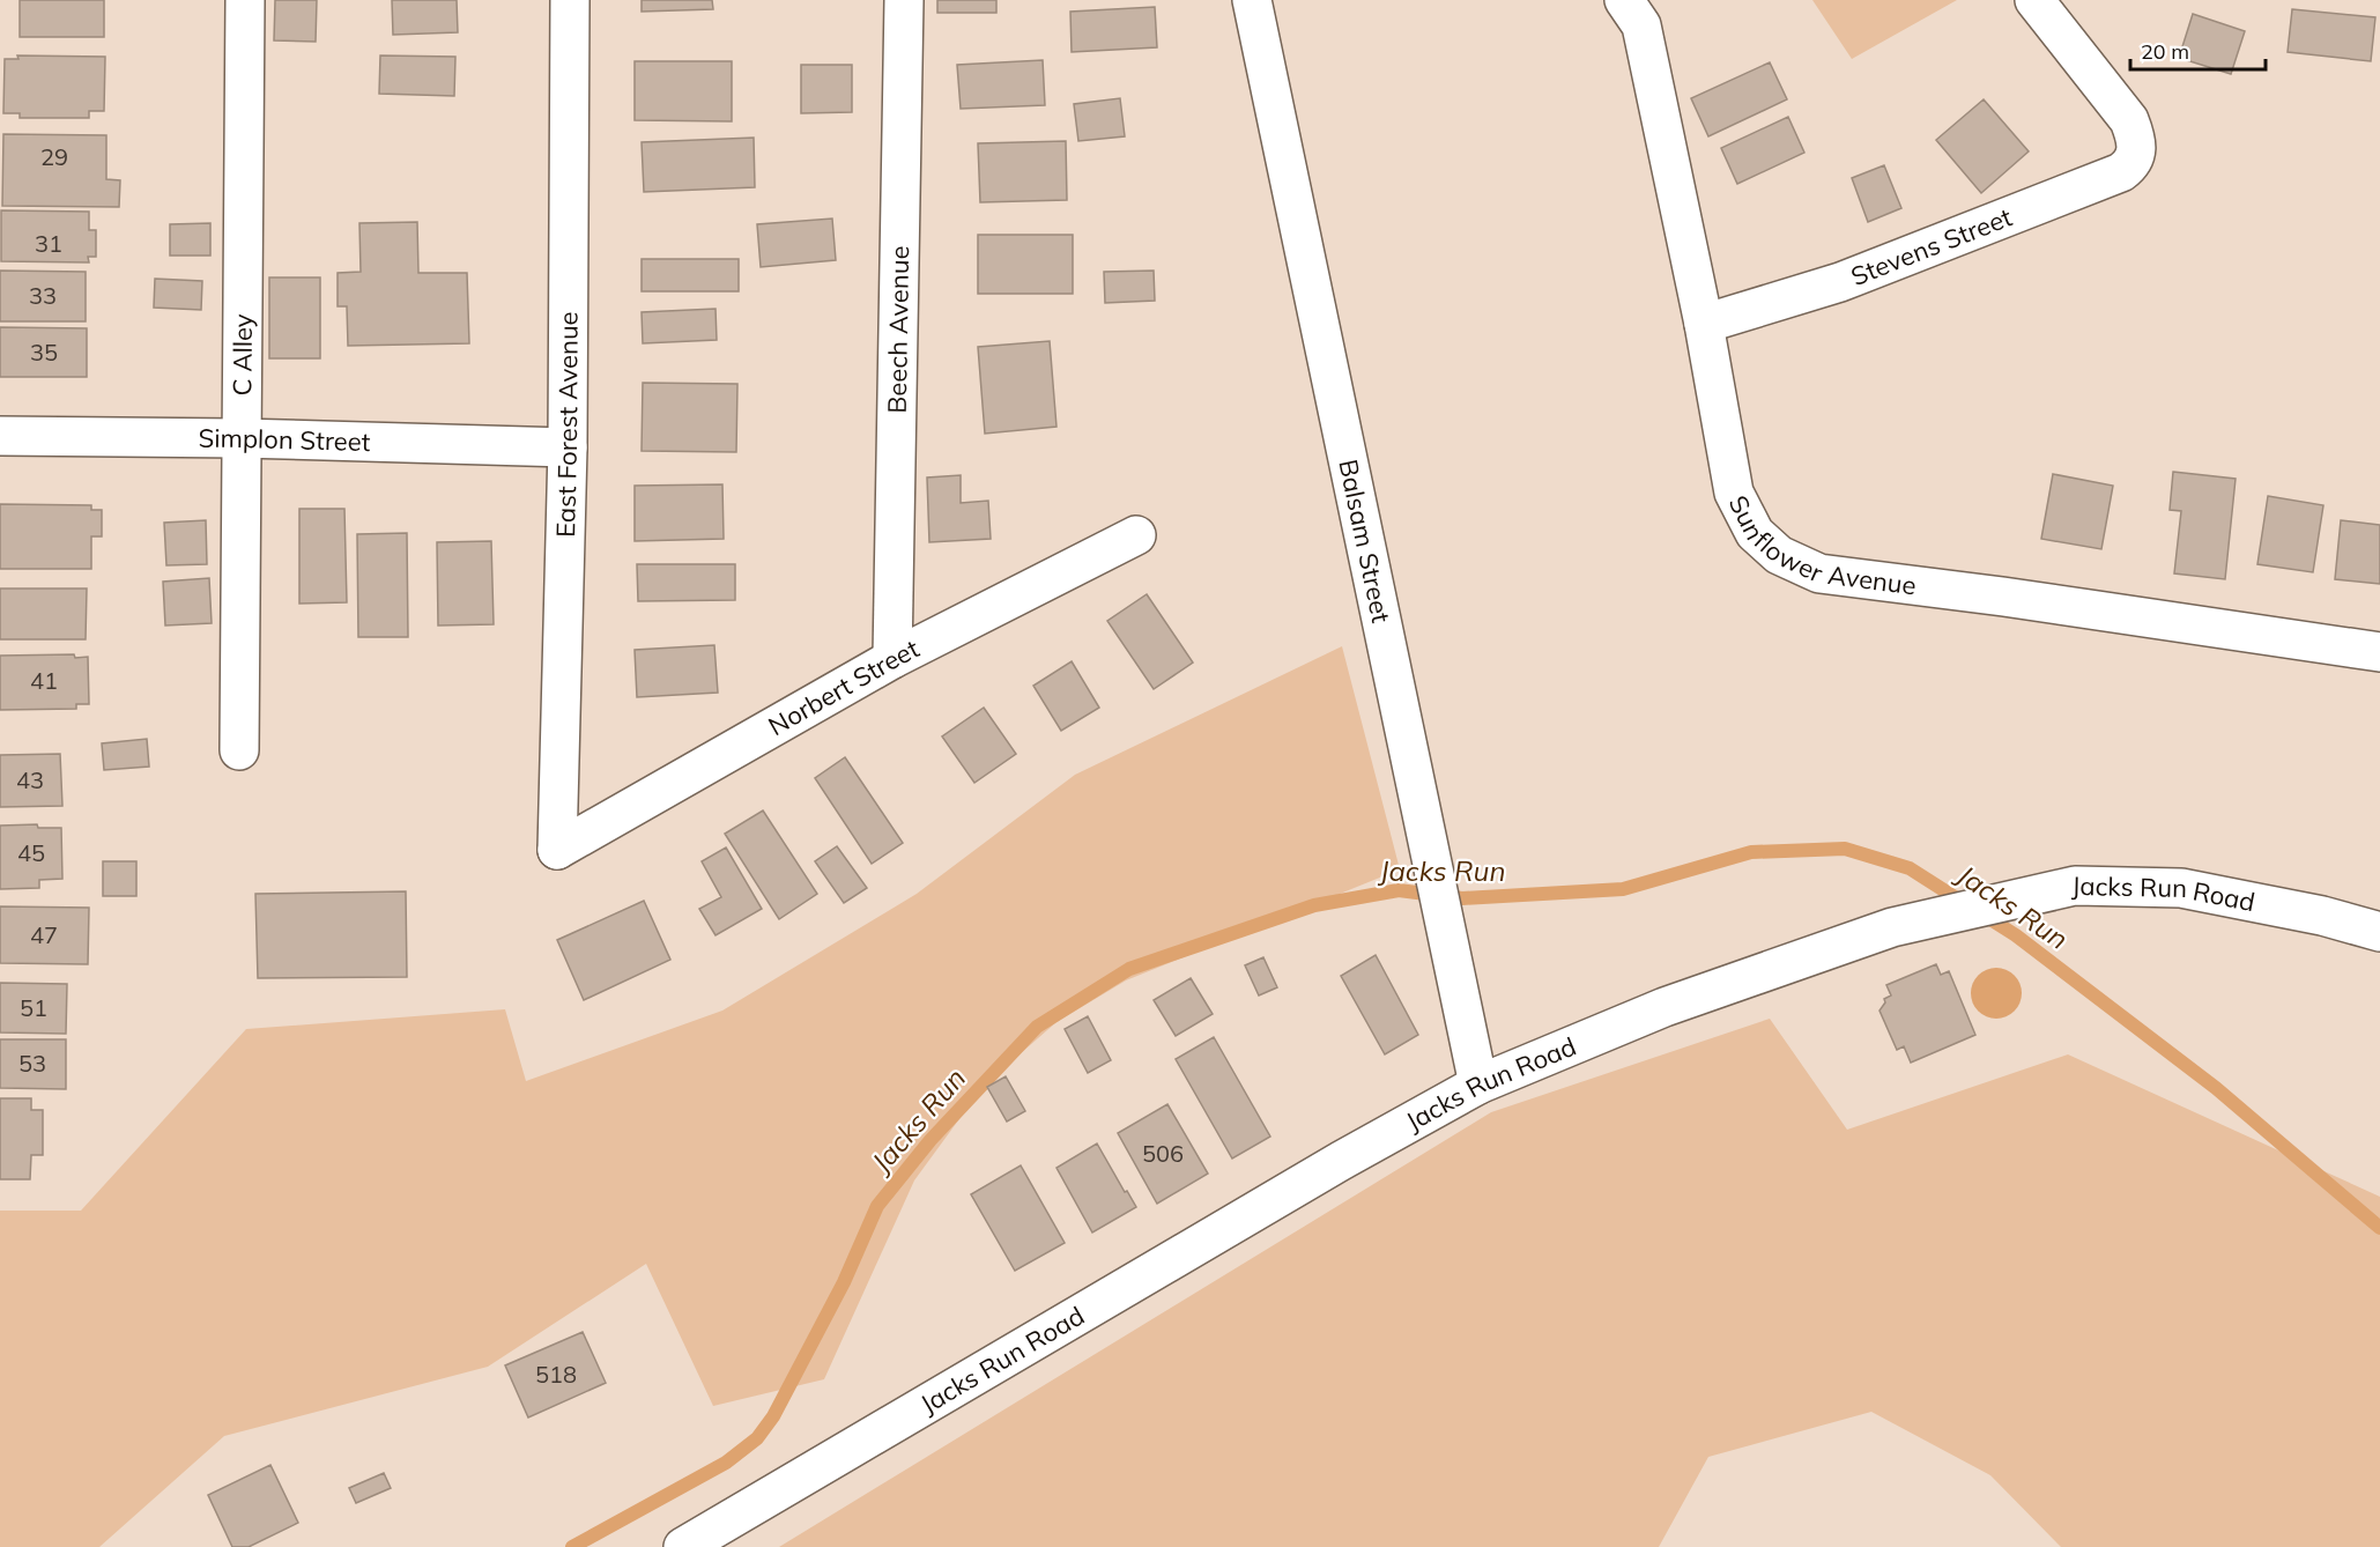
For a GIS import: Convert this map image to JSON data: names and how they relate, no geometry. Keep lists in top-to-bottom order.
{
  "streets": {
    "street": [
      "Stevens Street",
      "Beech Avenue",
      "C Alley",
      "East Forest Avenue",
      "Simplon Street",
      "Sunflower Avenue",
      "Balsam Street",
      "Norbert Street",
      "Jacks Run Road"
    ]
  },
  "crossings": [
    ["Stevens Street", "Sunflower Avenue"],
    ["Beech Avenue", "Norbert Street"],
    ["C Alley", "Simplon Street"],
    ["East Forest Avenue", "Simplon Street"],
    ["East Forest Avenue", "Norbert Street"],
    ["Balsam Street", "Jacks Run Road"]
  ],
  "water": ["Jacks Run"],
  "house_numbers": [
    "29",
    "31",
    "33",
    "35",
    "41",
    "43",
    "45",
    "47",
    "51",
    "53",
    "506",
    "518"
  ],
  "scale_bar": "20 m"
}
